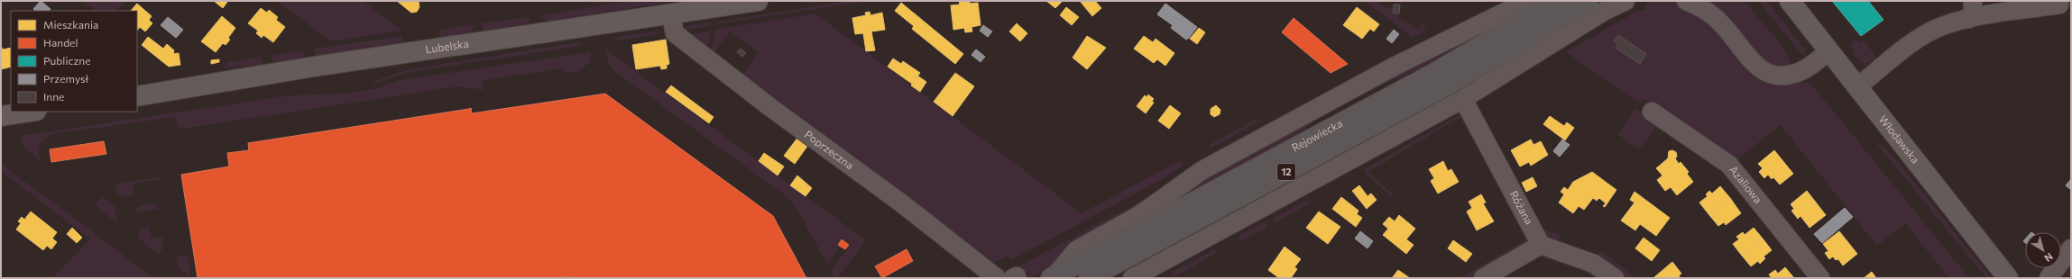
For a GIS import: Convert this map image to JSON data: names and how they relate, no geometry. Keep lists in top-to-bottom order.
{
  "streets": {
    "highway": ["Rejowiecka", "12"],
    "main road": ["Lubelska", "Włodawska"],
    "street": ["Poprzeczna", "Azaliowa", "Różana"]
  },
  "crossings": [
    ["Lubelska", "Poprzeczna"]
  ],
  "legend": [
    "Mieszkania",
    "Handel",
    "Publiczne",
    "Przemysł",
    "Inne"
  ],
  "north": "bottom right"
}
